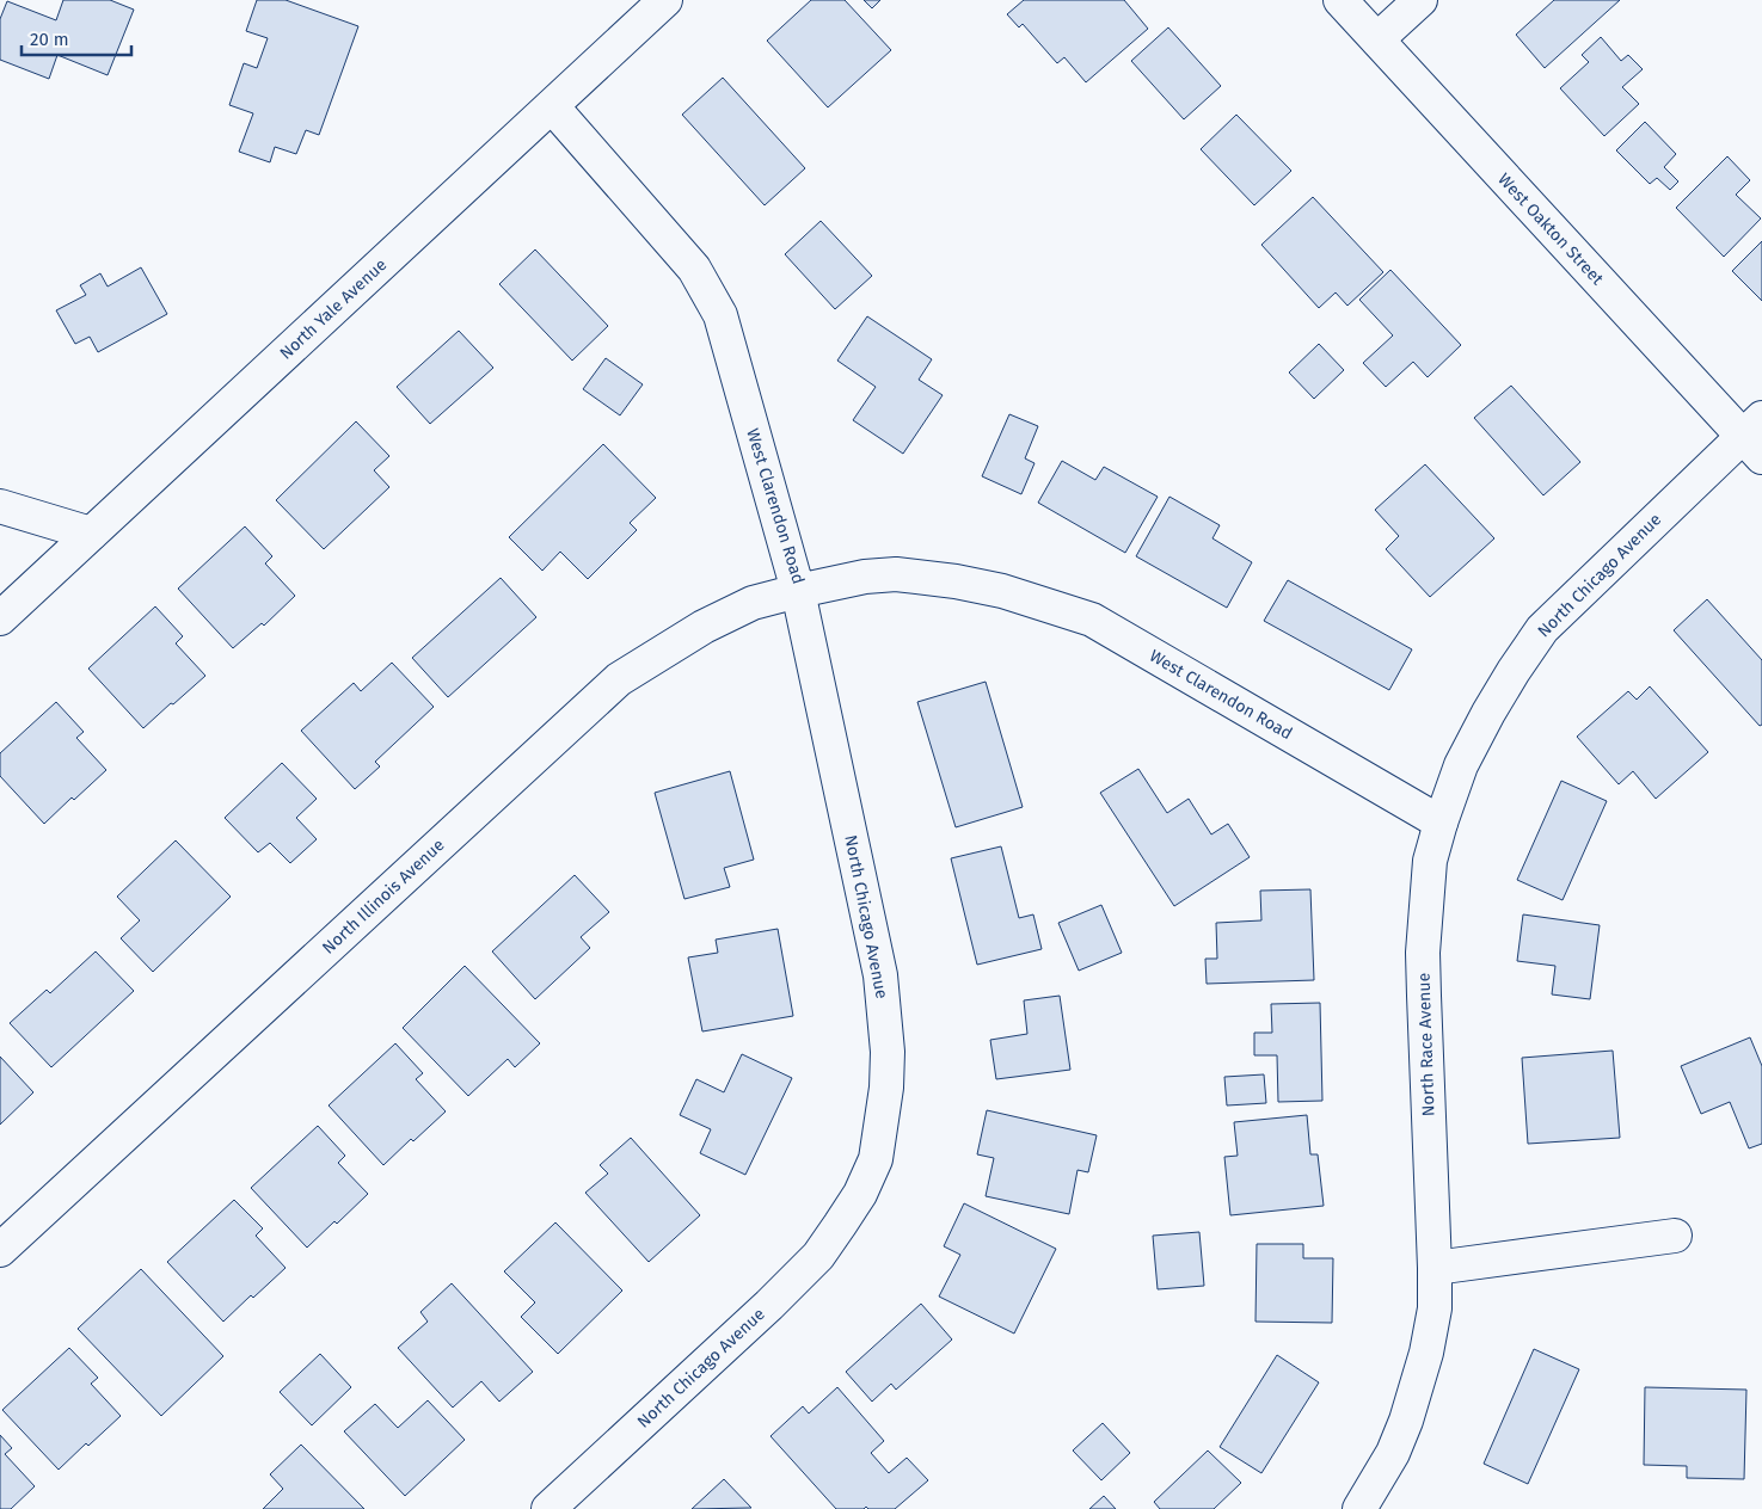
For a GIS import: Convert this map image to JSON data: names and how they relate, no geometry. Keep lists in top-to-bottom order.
{
  "streets": {
    "street": [
      "West Oakton Street",
      "North Yale Avenue",
      "West Clarendon Road",
      "North Chicago Avenue",
      "North Illinois Avenue",
      "North Race Avenue"
    ]
  },
  "crossings": [
    ["West Oakton Street", "North Chicago Avenue"],
    ["North Yale Avenue", "West Clarendon Road"],
    ["West Clarendon Road", "North Chicago Avenue"],
    ["West Clarendon Road", "North Illinois Avenue"],
    ["West Clarendon Road", "North Race Avenue"],
    ["North Chicago Avenue", "North Illinois Avenue"],
    ["North Chicago Avenue", "North Race Avenue"]
  ],
  "scale_bar": "20 m"
}
